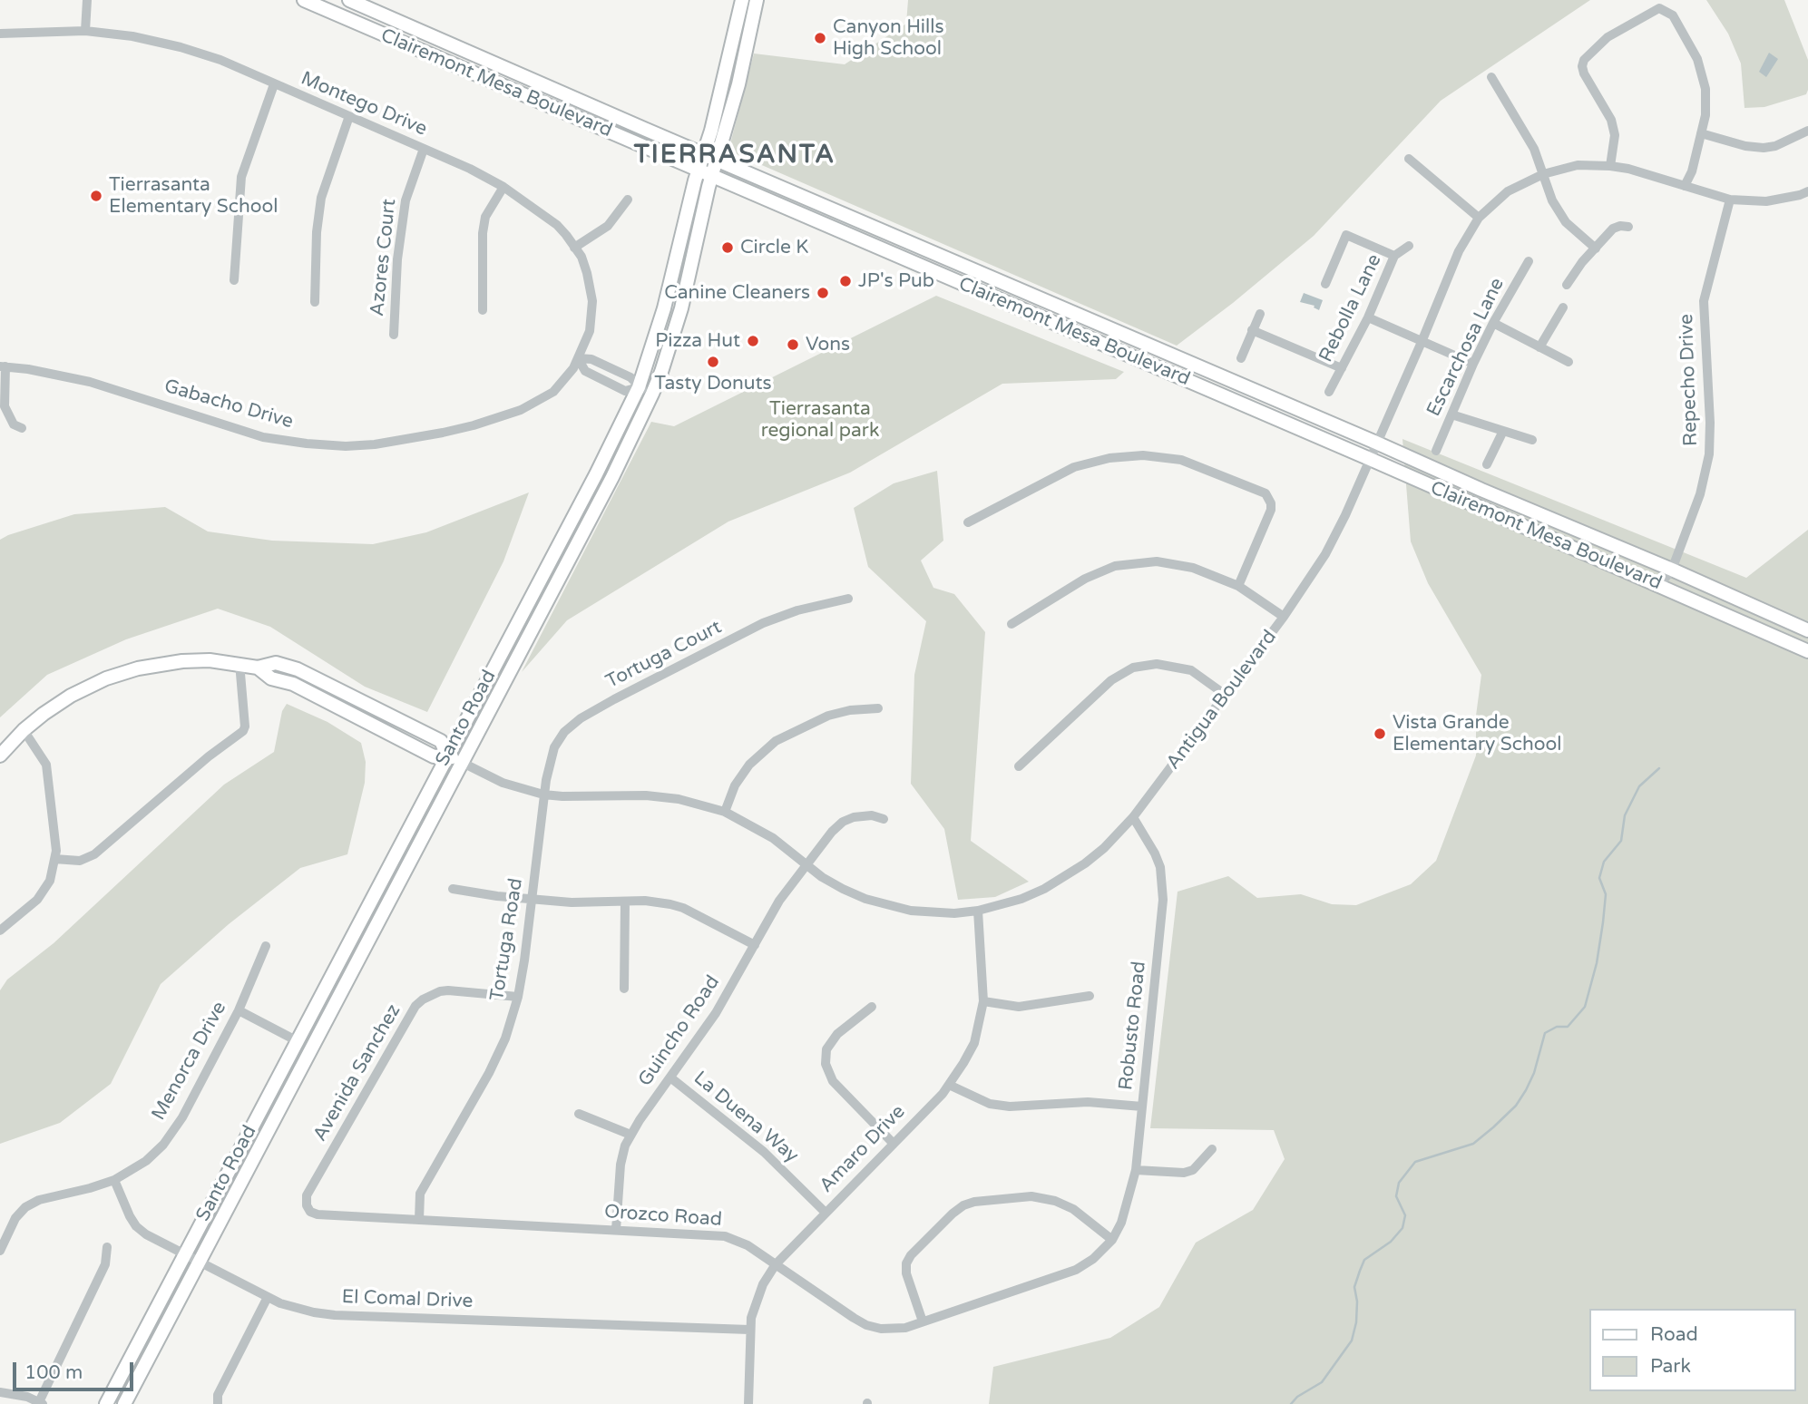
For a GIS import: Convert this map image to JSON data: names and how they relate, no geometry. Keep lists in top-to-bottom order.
{
  "streets": {
    "main road": ["Clairemont Mesa Boulevard", "Antigua Boulevard", "Santo Road"],
    "street": [
      "Montego Drive",
      "Azores Court",
      "Rebolla Lane",
      "Escarchosa Lane",
      "Repecho Drive",
      "Gabacho Drive",
      "Tortuga Court",
      "Tortuga Road",
      "Robusto Road",
      "Guincho Road",
      "Menorca Drive",
      "Avenida Sanchez",
      "La Duena Way",
      "Amaro Drive",
      "Orozco Road",
      "El Comal Drive"
    ]
  },
  "crossings": [
    ["Clairemont Mesa Boulevard", "Repecho Drive"],
    ["Clairemont Mesa Boulevard", "Antigua Boulevard"],
    ["Clairemont Mesa Boulevard", "Santo Road"],
    ["Montego Drive", "Azores Court"],
    ["Montego Drive", "Gabacho Drive"],
    ["Repecho Drive", "Antigua Boulevard"],
    ["Tortuga Court", "Antigua Boulevard"],
    ["Tortuga Court", "Tortuga Road"],
    ["Antigua Boulevard", "Santo Road"],
    ["Antigua Boulevard", "Tortuga Road"],
    ["Antigua Boulevard", "Robusto Road"],
    ["Antigua Boulevard", "Guincho Road"],
    ["Antigua Boulevard", "Amaro Drive"],
    ["Santo Road", "El Comal Drive"],
    ["Tortuga Road", "Avenida Sanchez"],
    ["Tortuga Road", "Orozco Road"],
    ["Robusto Road", "Orozco Road"],
    ["Guincho Road", "La Duena Way"],
    ["Guincho Road", "Orozco Road"],
    ["Menorca Drive", "El Comal Drive"],
    ["Avenida Sanchez", "Orozco Road"],
    ["La Duena Way", "Amaro Drive"],
    ["Amaro Drive", "Orozco Road"],
    ["Amaro Drive", "El Comal Drive"]
  ],
  "districts": ["TIERRASANTA"],
  "parks": ["Tierrasanta regional park"],
  "places": [
    "Canyon Hills High School",
    "Tierrasanta Elementary School",
    "Circle K",
    "JP's Pub",
    "Canine Cleaners",
    "Pizza Hut",
    "Vons",
    "Tasty Donuts",
    "Vista Grande Elementary School"
  ],
  "legend": ["Road", "Park"],
  "scale_bar": "100 m"
}
